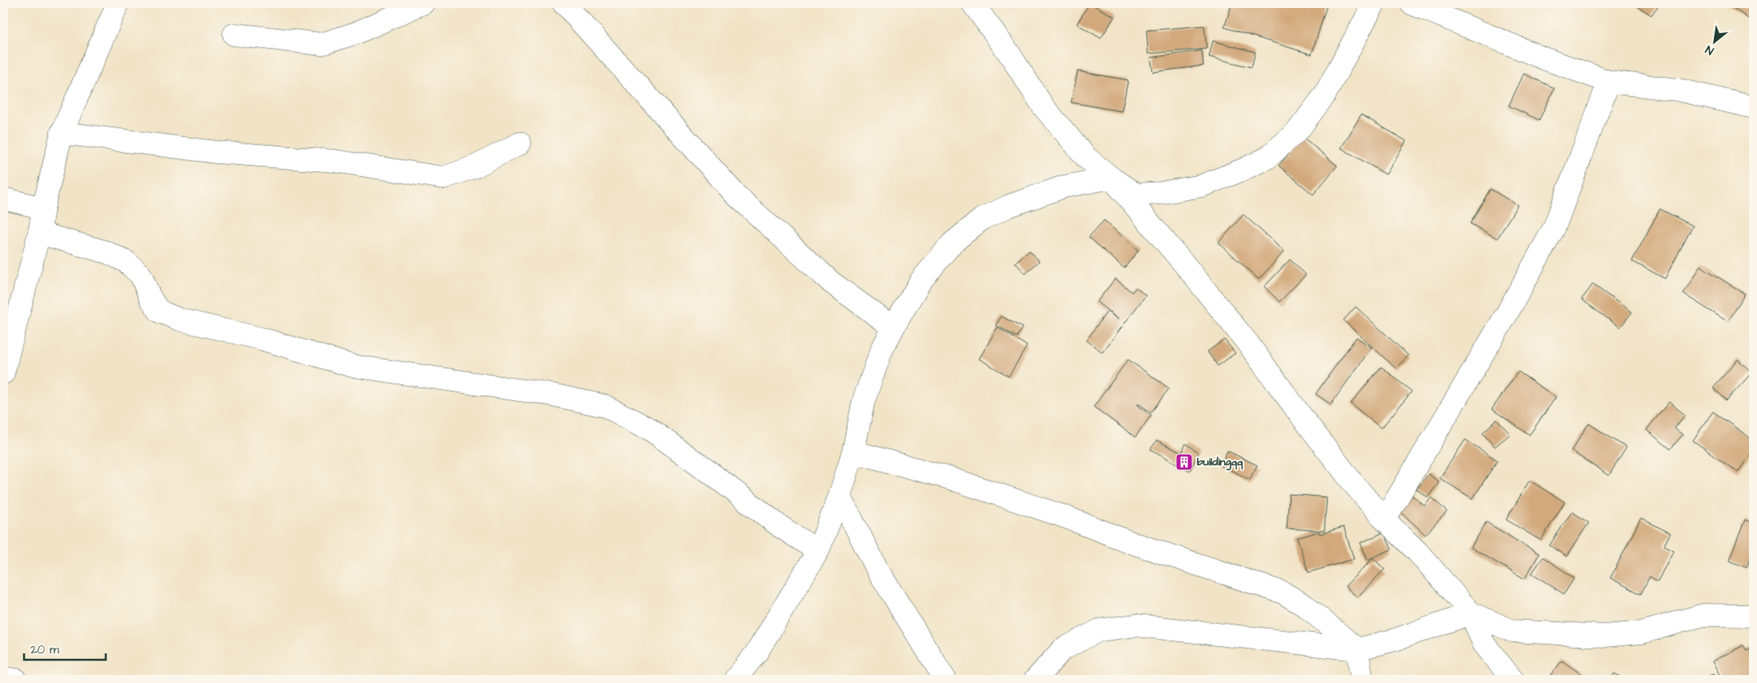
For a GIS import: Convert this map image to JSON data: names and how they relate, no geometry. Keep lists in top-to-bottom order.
{
  "places": {
    "building": ["buildingqq"]
  },
  "scale_bar": "20 m",
  "north": "bottom left"
}
